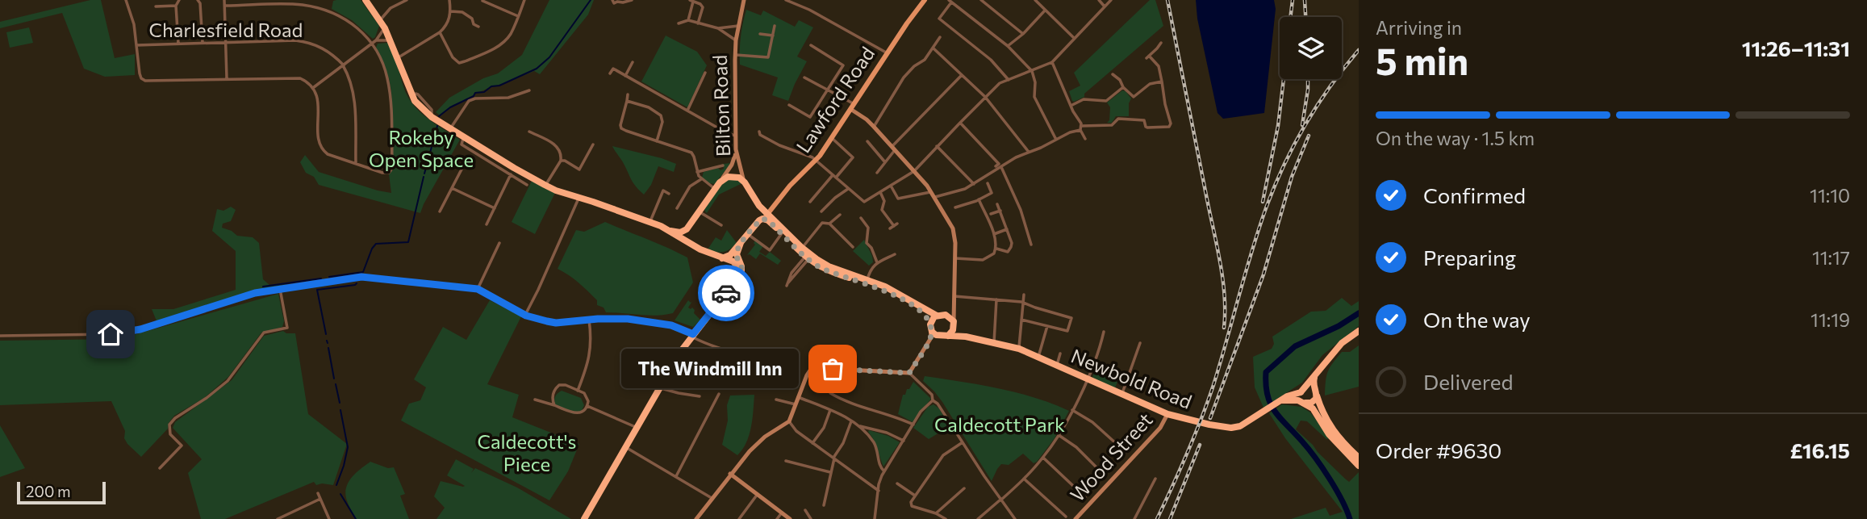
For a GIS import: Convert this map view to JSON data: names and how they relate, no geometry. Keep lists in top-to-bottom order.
{
  "streets": {
    "highway": ["Bilton Road", "Newbold Road"],
    "main road": ["Lawford Road", "Wood Street"],
    "street": ["Charlesfield Road"]
  },
  "crossings": [
    ["Lawford Road", "Bilton Road"],
    ["Newbold Road", "Wood Street"]
  ],
  "parks": ["Rokeby Open Space", "Caldecott Park", "Caldecott's Piece"],
  "places": ["The Windmill Inn"],
  "scale_bar": "200 m",
  "page": {
    "heading": ["5 min", "Arriving in", "11:26–11:31"],
    "panel": ["Order #9630", "£16.15"],
    "bar": "On the way · 1.5 km",
    "list": [
      ["Confirmed", "11:10"],
      ["Preparing", "11:17"],
      ["On the way", "11:19"],
      "Delivered"
    ],
    "bubble": "The Windmill Inn",
    "scale": "200 m"
  }
}
